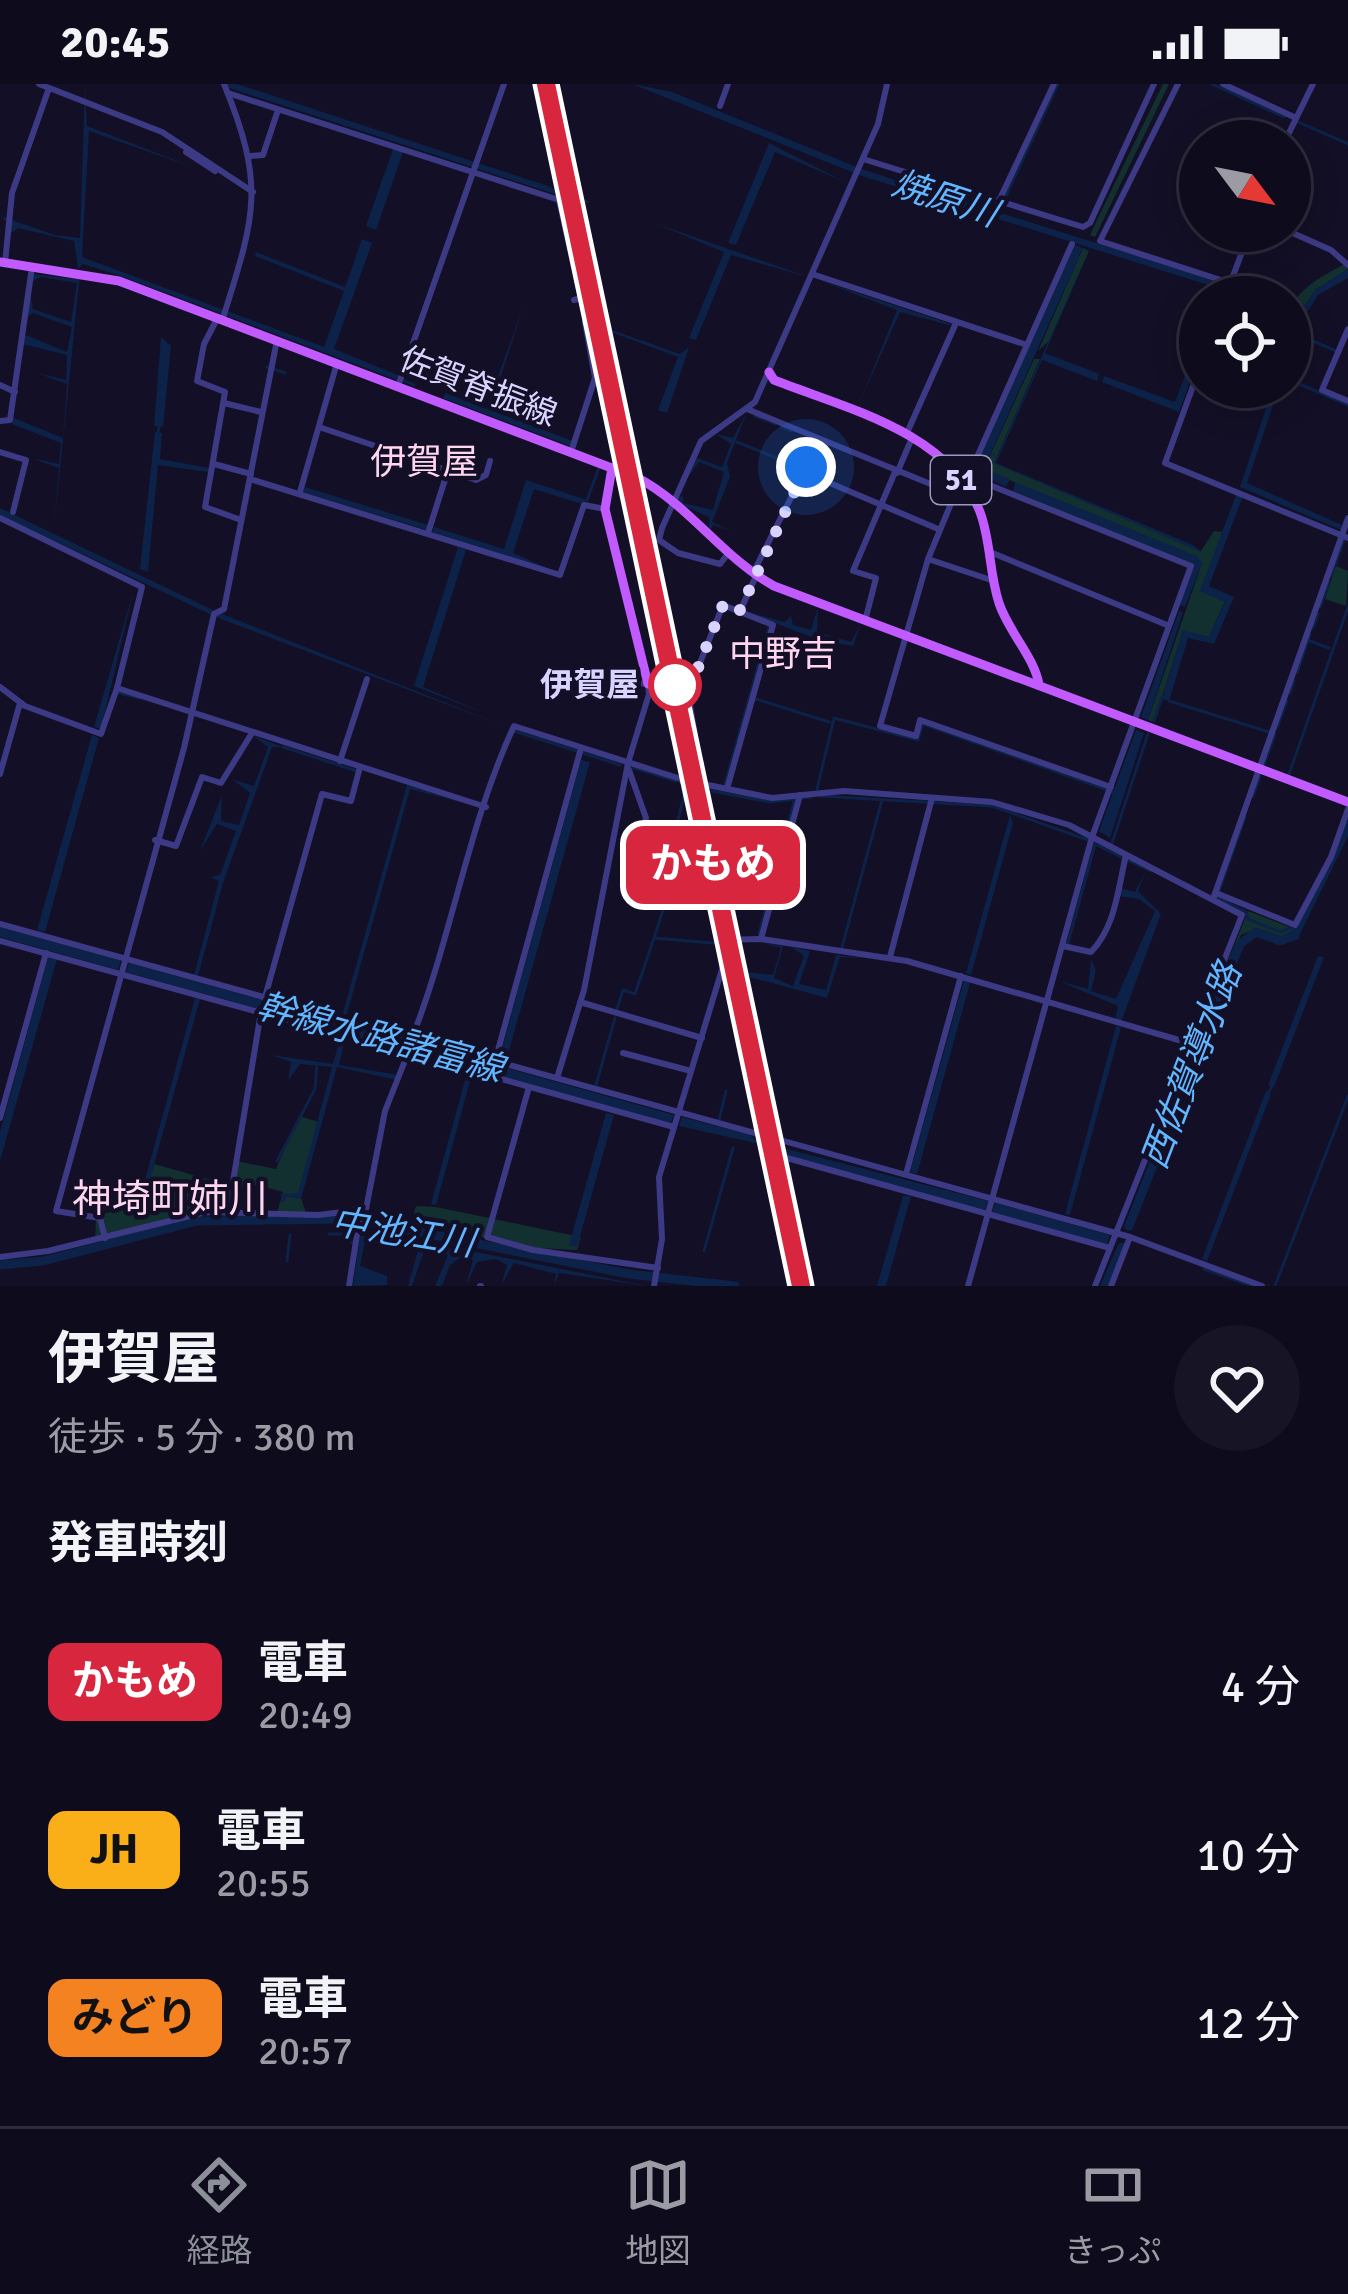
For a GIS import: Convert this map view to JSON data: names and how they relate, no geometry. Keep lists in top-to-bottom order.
{
  "streets": {
    "main road": ["佐賀脊振線", "51"]
  },
  "crossings": [
    ["佐賀脊振線", "51"]
  ],
  "districts": ["伊賀屋", "中野吉", "神埼町姉川"],
  "water": [
    "焼原川",
    "幹線水路諸富線",
    "西佐賀導水路",
    "中池江川"
  ],
  "places": ["伊賀屋"],
  "north": "bottom right",
  "page": {
    "status": "20:45",
    "on_map": "かもめ",
    "heading": [
      ["伊賀屋", "徒歩 · 5 分 · 380 m"],
      "発車時刻"
    ],
    "list": [
      {
        "mark": "かもめ",
        "name": "電車",
        "note": "20:49",
        "value": "4 分"
      },
      {
        "mark": "JH",
        "name": "電車",
        "note": "20:55",
        "value": "10 分"
      },
      {
        "mark": "みどり",
        "name": "電車",
        "note": "20:57",
        "value": "12 分"
      }
    ],
    "tabs": ["経路", "地図", "きっぷ"]
  }
}
